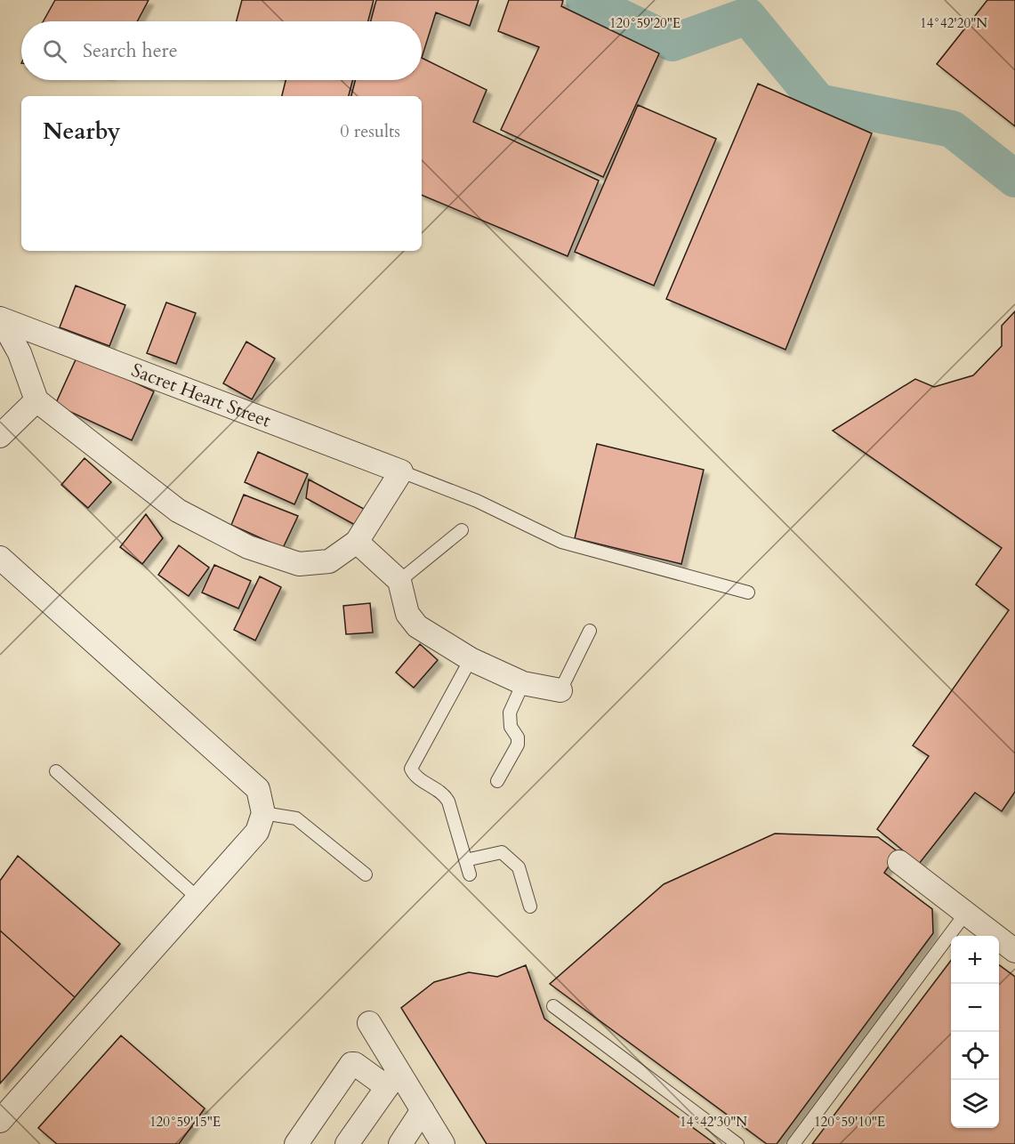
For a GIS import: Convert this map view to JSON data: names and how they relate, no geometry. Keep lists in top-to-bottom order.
{
  "streets": {
    "street": ["Sacret Heart Street"]
  },
  "page": {
    "search": "Search here",
    "heading": ["Nearby", "0 results"],
    "map_buttons": ["+", "−"]
  },
  "coordinates": [
    "14°42'20\"N",
    "120°59'20\"E",
    "120°59'15\"E",
    "14°42'30\"N",
    "120°59'10\"E"
  ]
}
